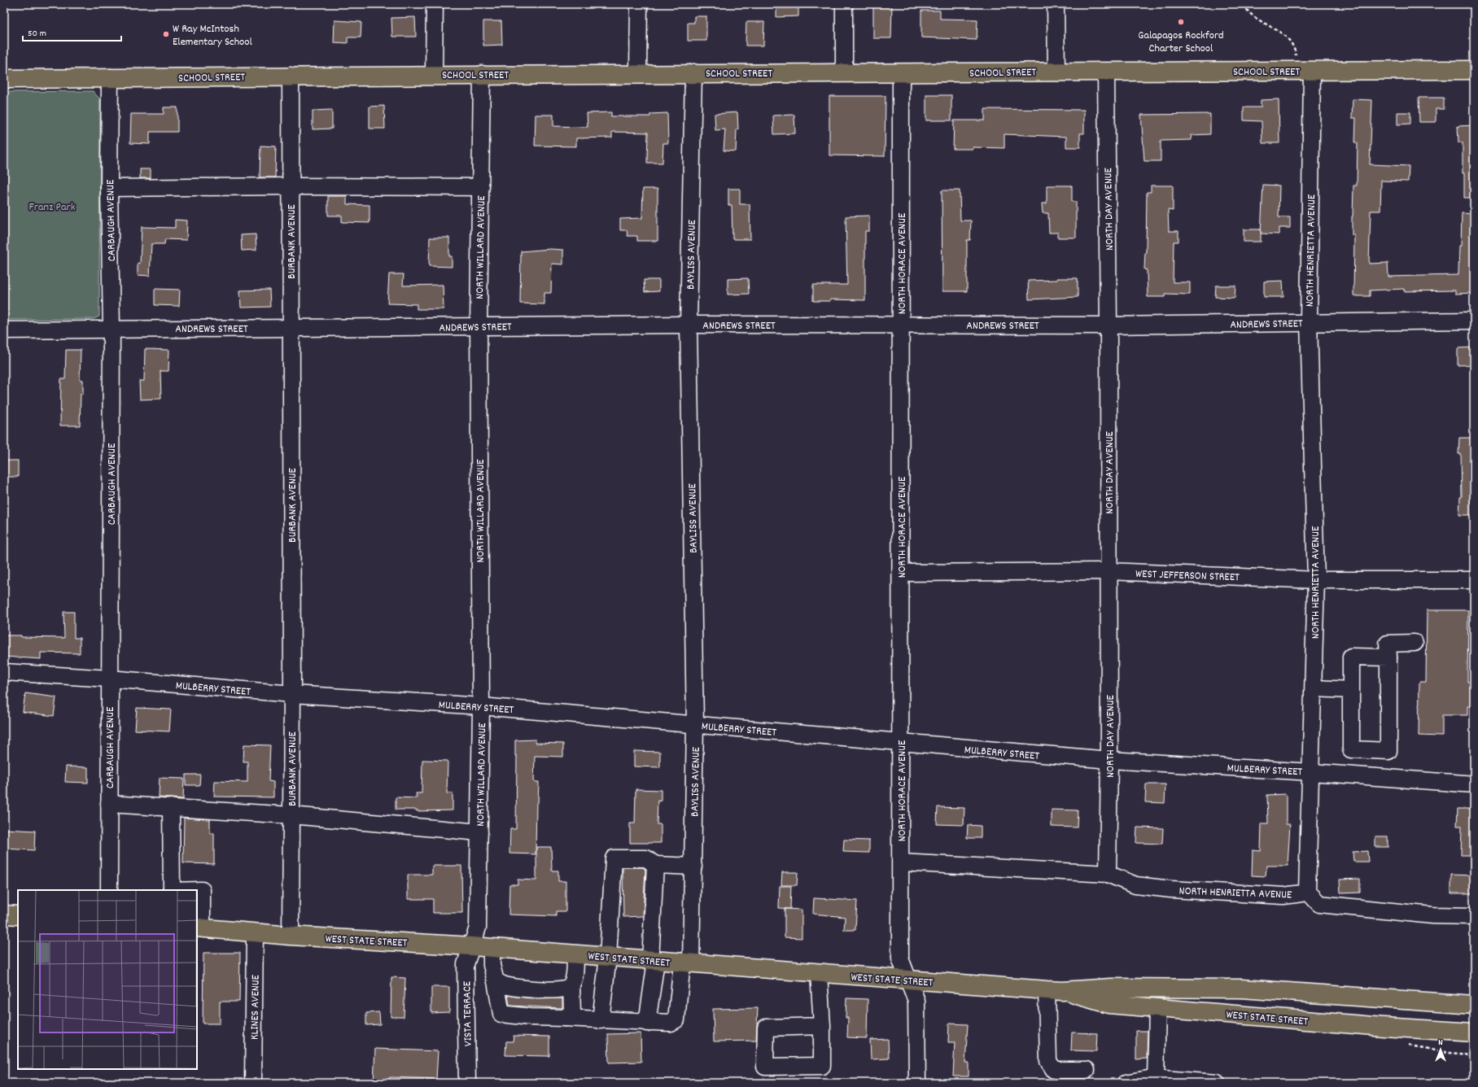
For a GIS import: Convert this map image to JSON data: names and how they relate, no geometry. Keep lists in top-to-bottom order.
{
  "streets": {
    "main road": ["SCHOOL STREET", "WEST STATE STREET"],
    "street": [
      "NORTH DAY AVENUE",
      "CARBAUGH AVENUE",
      "BURBANK AVENUE",
      "NORTH WILLARD AVENUE",
      "NORTH HENRIETTA AVENUE",
      "BAYLISS AVENUE",
      "NORTH HORACE AVENUE",
      "ANDREWS STREET",
      "WEST JEFFERSON STREET",
      "MULBERRY STREET",
      "KLINES AVENUE",
      "VISTA TERRACE"
    ]
  },
  "crossings": [
    ["SCHOOL STREET", "NORTH DAY AVENUE"],
    ["SCHOOL STREET", "CARBAUGH AVENUE"],
    ["SCHOOL STREET", "BURBANK AVENUE"],
    ["SCHOOL STREET", "NORTH WILLARD AVENUE"],
    ["SCHOOL STREET", "NORTH HENRIETTA AVENUE"],
    ["SCHOOL STREET", "BAYLISS AVENUE"],
    ["SCHOOL STREET", "NORTH HORACE AVENUE"],
    ["NORTH DAY AVENUE", "NORTH HENRIETTA AVENUE"],
    ["NORTH DAY AVENUE", "ANDREWS STREET"],
    ["NORTH DAY AVENUE", "WEST JEFFERSON STREET"],
    ["NORTH DAY AVENUE", "MULBERRY STREET"],
    ["CARBAUGH AVENUE", "ANDREWS STREET"],
    ["CARBAUGH AVENUE", "MULBERRY STREET"],
    ["BURBANK AVENUE", "ANDREWS STREET"],
    ["BURBANK AVENUE", "MULBERRY STREET"],
    ["BURBANK AVENUE", "WEST STATE STREET"],
    ["NORTH WILLARD AVENUE", "ANDREWS STREET"],
    ["NORTH WILLARD AVENUE", "MULBERRY STREET"],
    ["NORTH WILLARD AVENUE", "WEST STATE STREET"],
    ["NORTH WILLARD AVENUE", "VISTA TERRACE"],
    ["NORTH HENRIETTA AVENUE", "NORTH HORACE AVENUE"],
    ["NORTH HENRIETTA AVENUE", "ANDREWS STREET"],
    ["NORTH HENRIETTA AVENUE", "WEST JEFFERSON STREET"],
    ["NORTH HENRIETTA AVENUE", "MULBERRY STREET"],
    ["BAYLISS AVENUE", "ANDREWS STREET"],
    ["BAYLISS AVENUE", "MULBERRY STREET"],
    ["BAYLISS AVENUE", "WEST STATE STREET"],
    ["NORTH HORACE AVENUE", "ANDREWS STREET"],
    ["NORTH HORACE AVENUE", "WEST JEFFERSON STREET"],
    ["NORTH HORACE AVENUE", "MULBERRY STREET"],
    ["NORTH HORACE AVENUE", "WEST STATE STREET"],
    ["WEST STATE STREET", "KLINES AVENUE"],
    ["WEST STATE STREET", "VISTA TERRACE"]
  ],
  "parks": ["Franz Park"],
  "places": ["Galapagos Rockford Charter School", "W Ray McIntosh Elementary School"],
  "scale_bar": "50 m",
  "north": "top"
}
